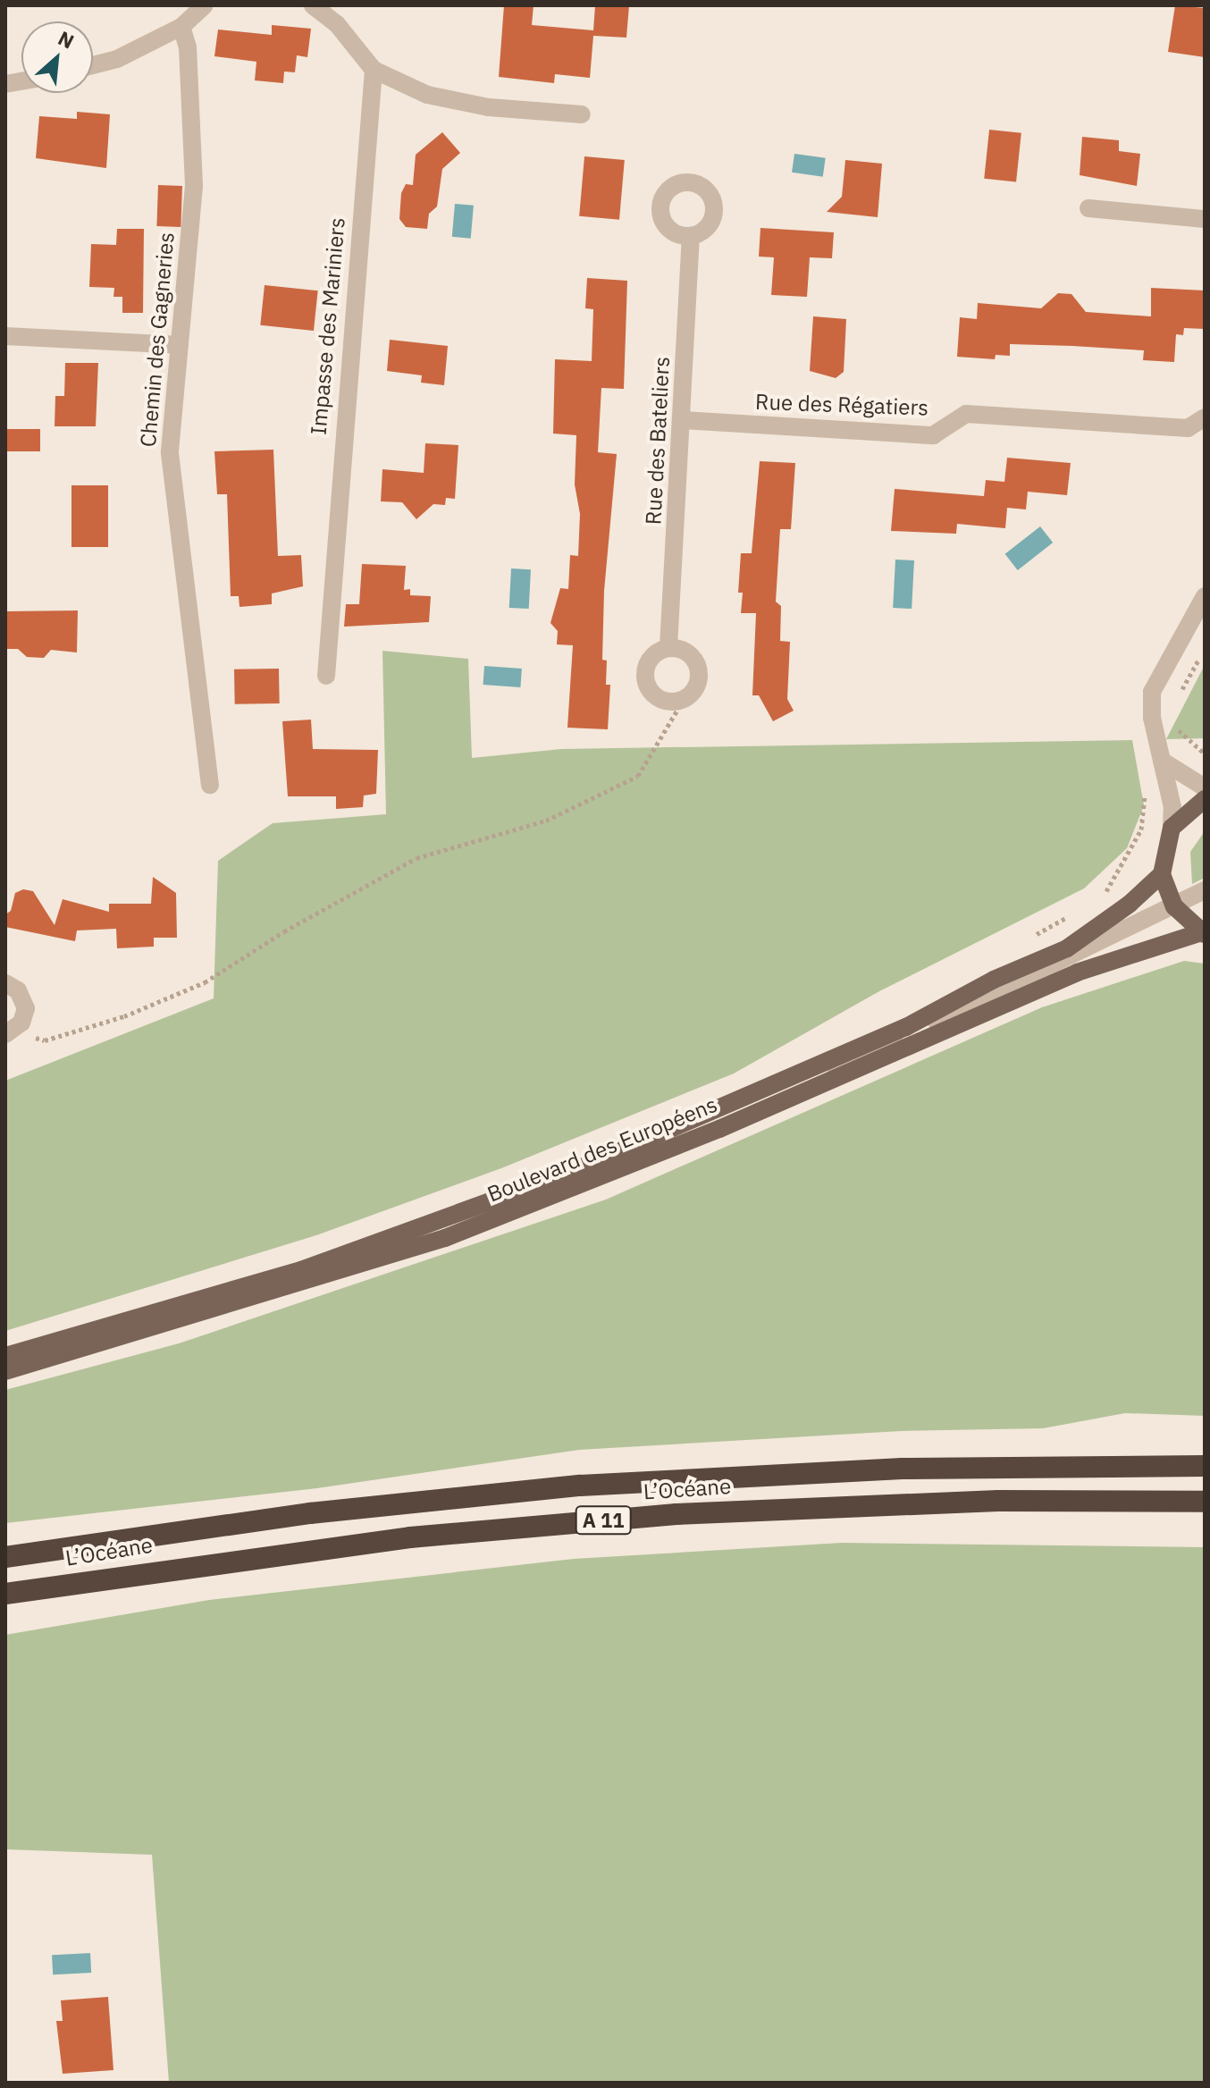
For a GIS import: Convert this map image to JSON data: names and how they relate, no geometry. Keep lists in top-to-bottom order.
{
  "streets": {
    "highway": ["L’Océane", "A 11"],
    "main road": ["Boulevard des Européens"],
    "street": [
      "Impasse des Mariniers",
      "Chemin des Gagneries",
      "Rue des Régatiers",
      "Rue des Bateliers"
    ]
  },
  "crossings": [
    ["Rue des Régatiers", "Rue des Bateliers"]
  ],
  "north": "top right"
}
